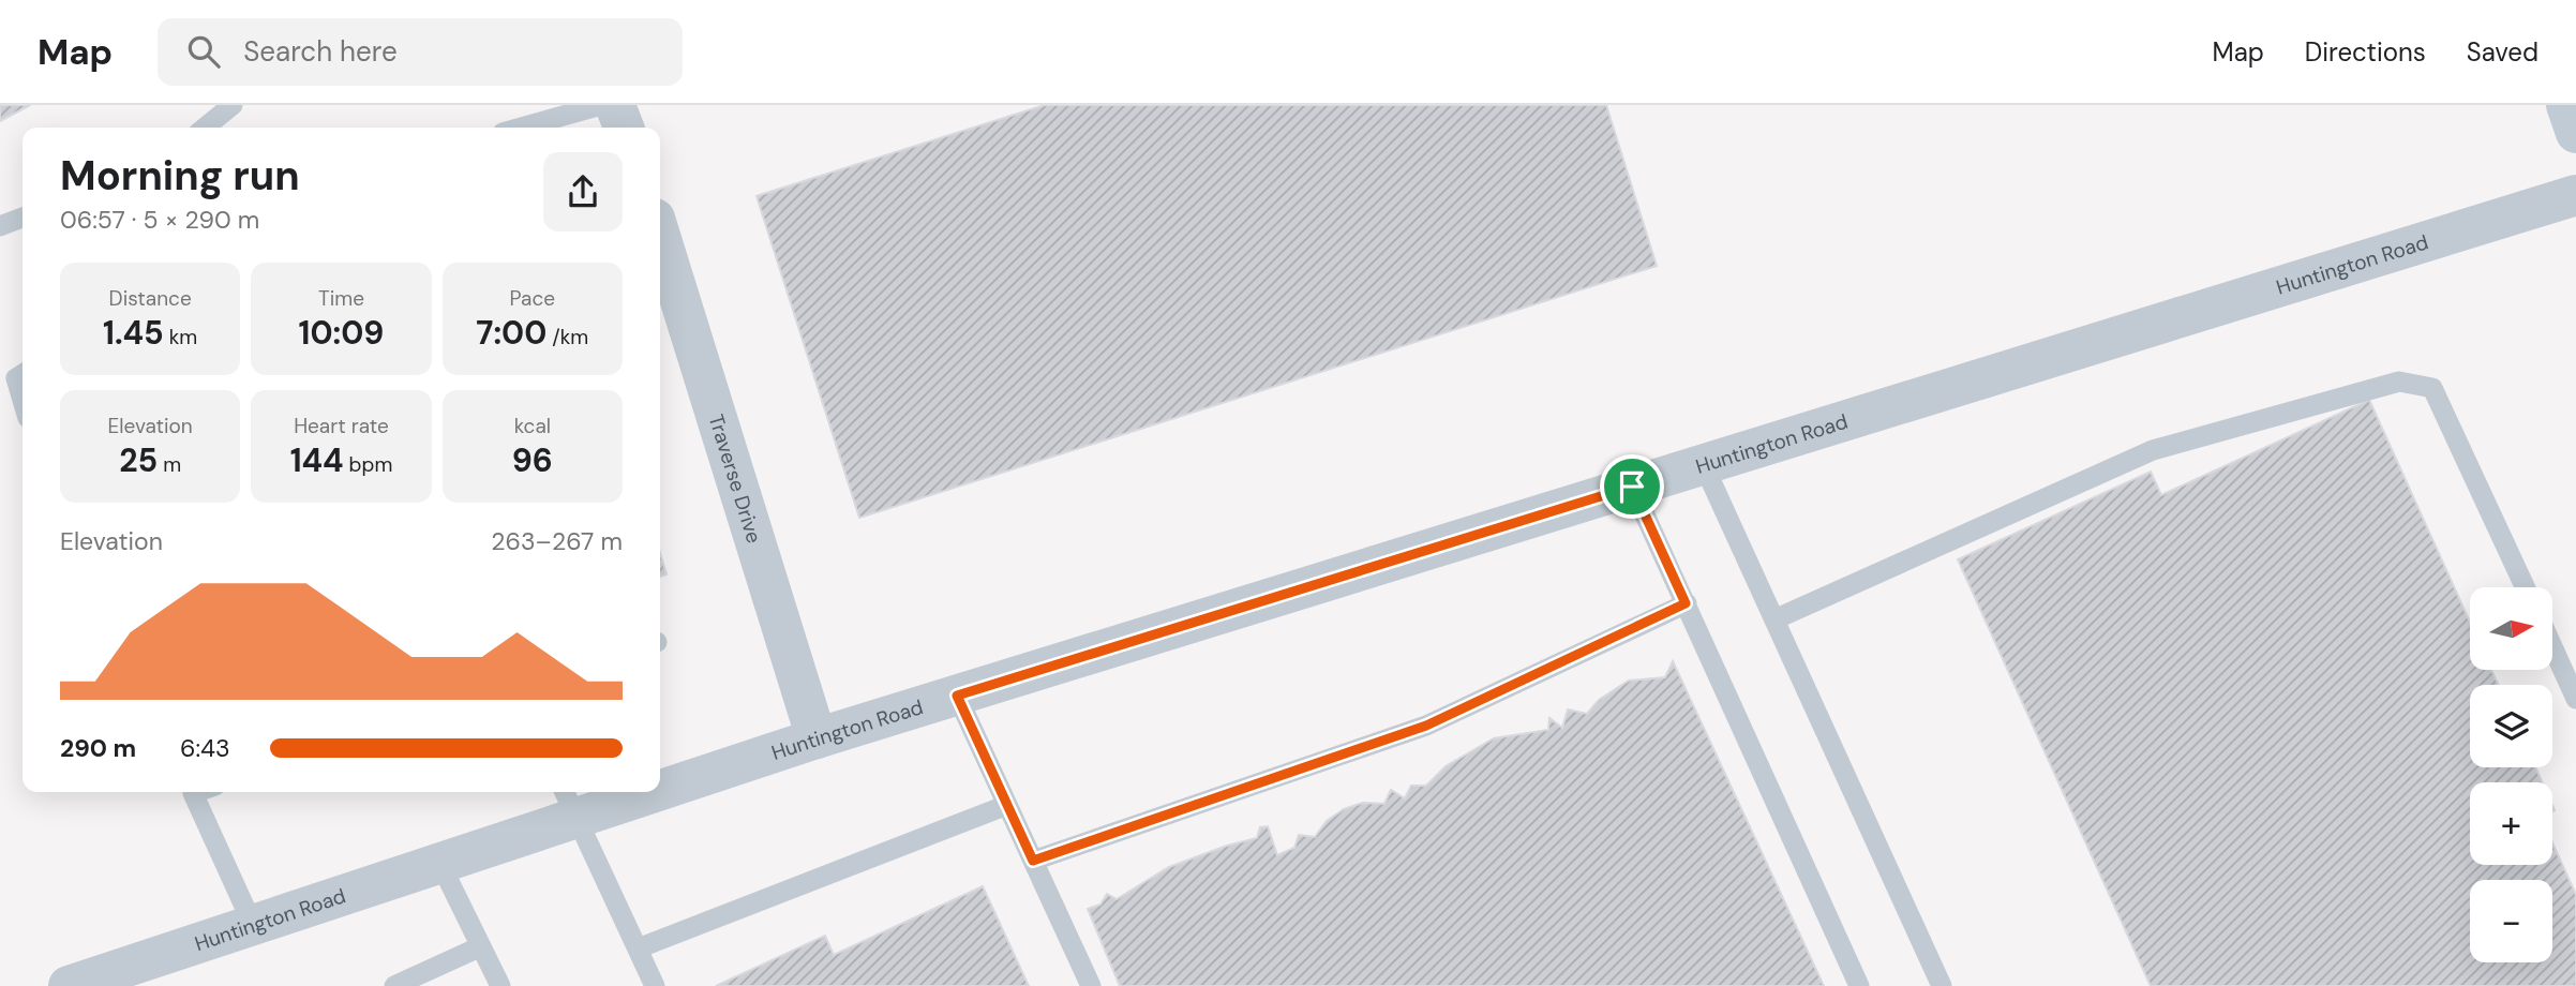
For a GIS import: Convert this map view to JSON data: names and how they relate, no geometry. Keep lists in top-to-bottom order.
{
  "streets": {
    "street": ["Huntington Road", "Traverse Drive"]
  },
  "crossings": [
    ["Huntington Road", "Traverse Drive"]
  ],
  "north": "right",
  "page": {
    "header": "Map",
    "search": "Search here",
    "nav": ["Map", "Directions", "Saved"],
    "heading": ["Morning run", "06:57 · 5 × 290 m"],
    "stats": [
      ["Distance", "1.45 km"],
      ["Time", "10:09"],
      ["Pace", "7:00 /km"],
      ["Elevation", "25 m"],
      ["Heart rate", "144 bpm"],
      ["kcal", "96"]
    ],
    "chart": ["Elevation", "263–267 m"],
    "map_buttons": ["+", "−"],
    "list": [
      {
        "name": "290 m",
        "note": "6:43"
      }
    ]
  }
}
